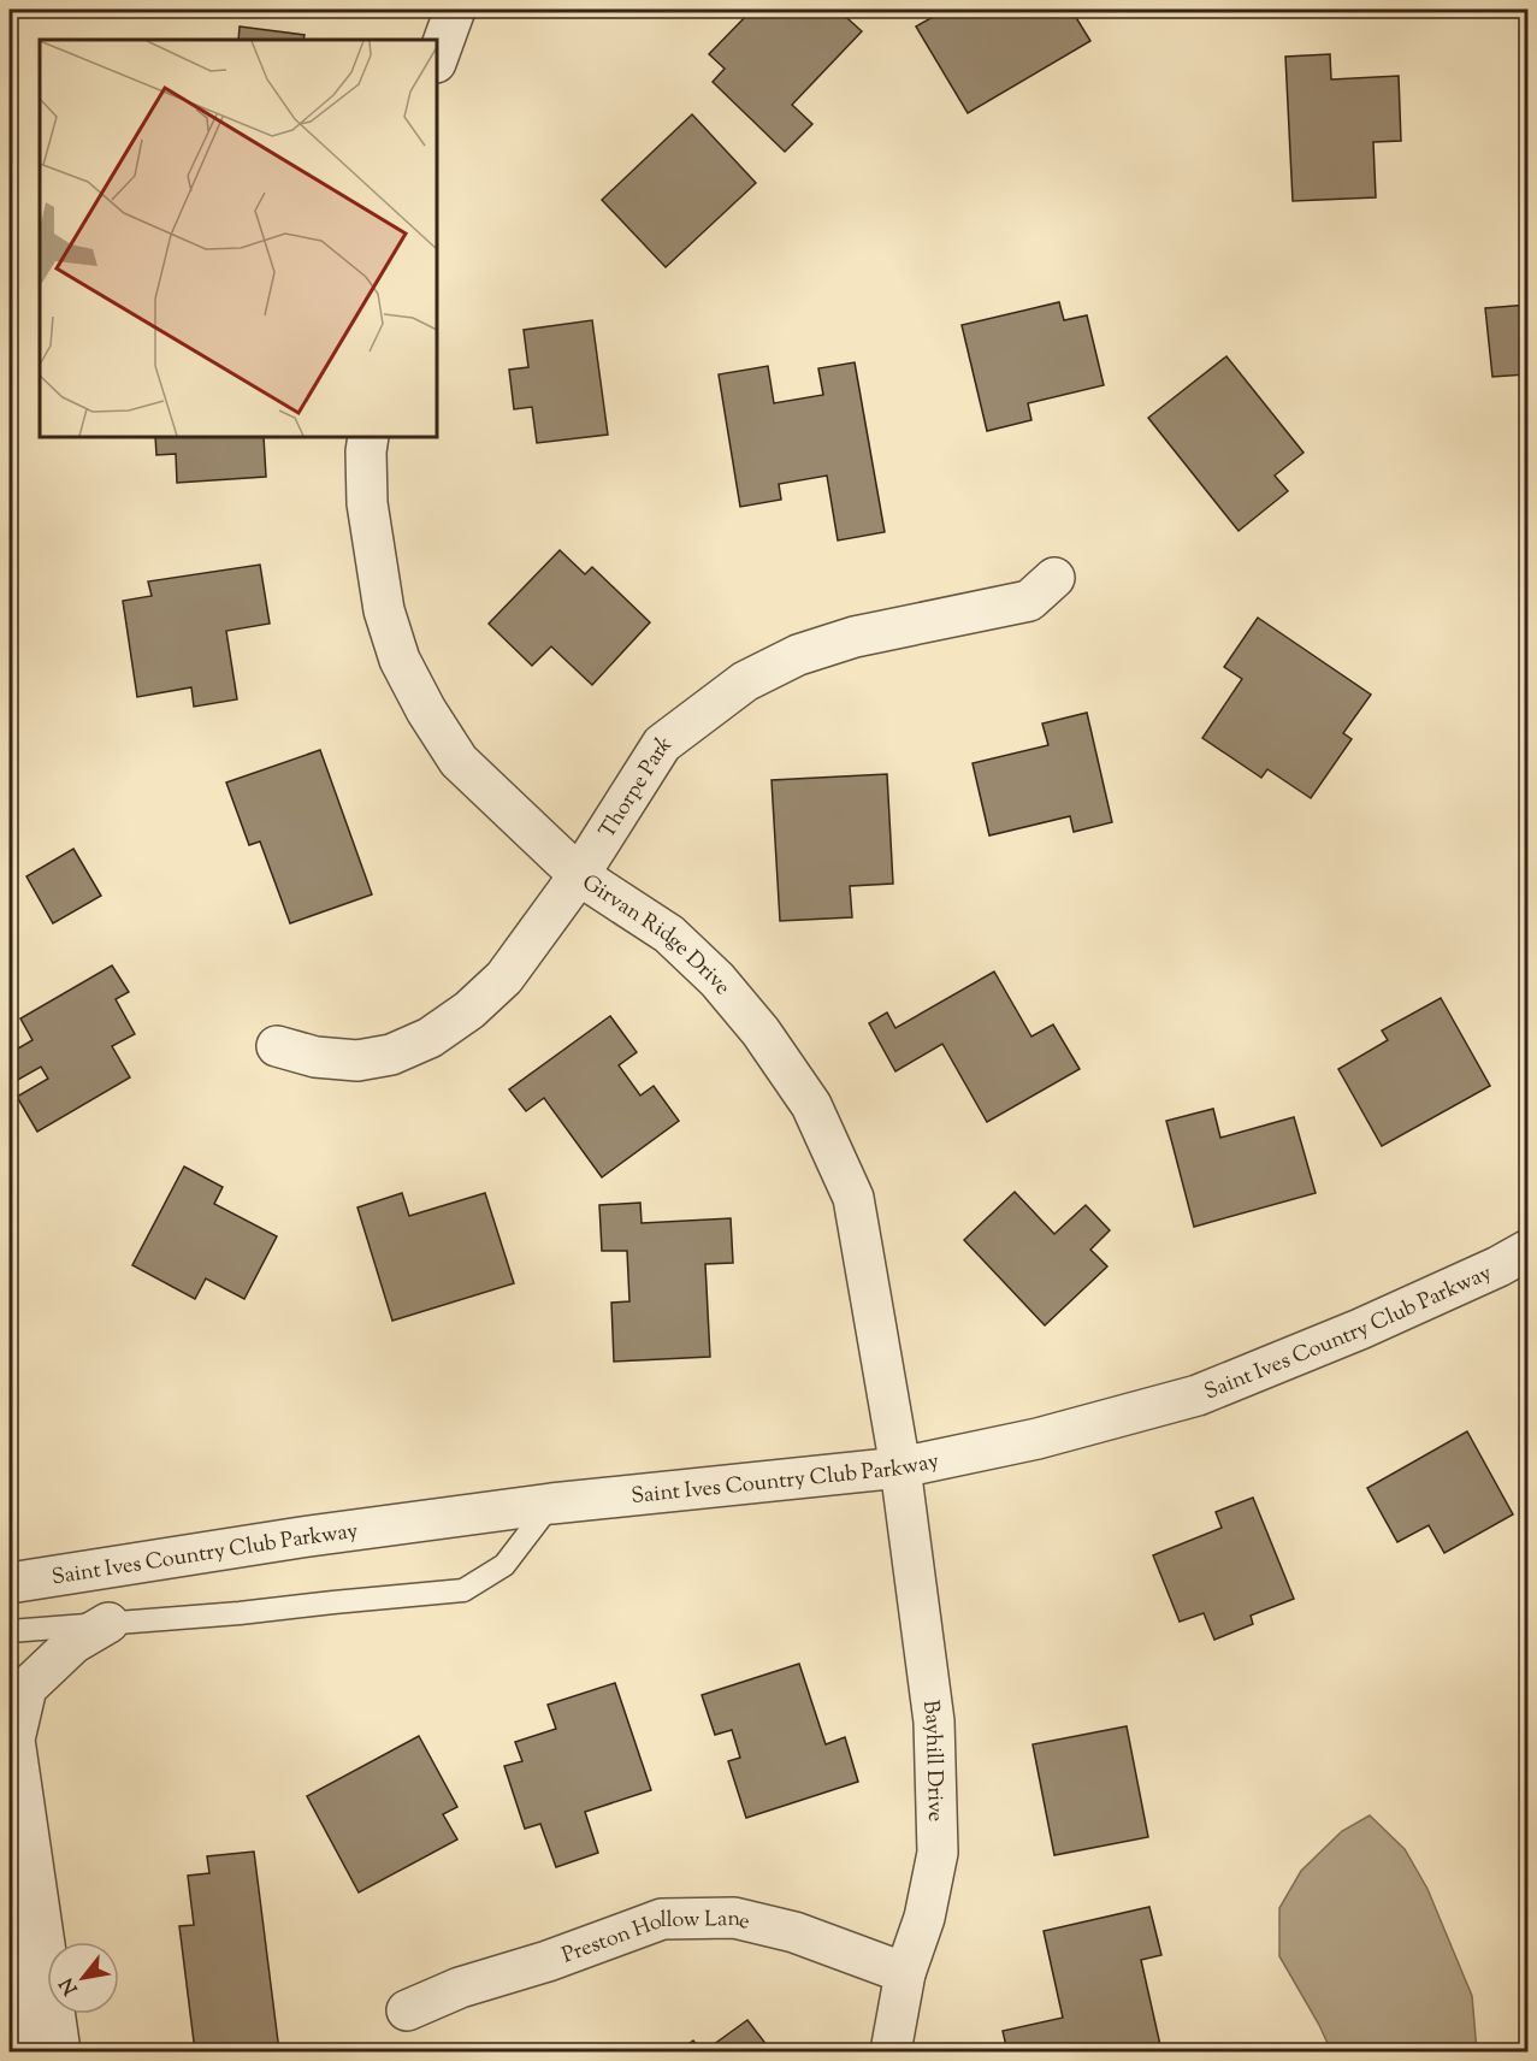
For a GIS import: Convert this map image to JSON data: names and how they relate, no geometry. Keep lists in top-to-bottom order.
{
  "streets": {
    "street": [
      "Thorpe Park",
      "Girvan Ridge Drive",
      "Saint Ives Country Club Parkway",
      "Bayhill Drive",
      "Preston Hollow Lane"
    ]
  },
  "crossings": [
    ["Thorpe Park", "Girvan Ridge Drive"],
    ["Girvan Ridge Drive", "Saint Ives Country Club Parkway"],
    ["Girvan Ridge Drive", "Bayhill Drive"],
    ["Saint Ives Country Club Parkway", "Bayhill Drive"],
    ["Bayhill Drive", "Preston Hollow Lane"]
  ],
  "north": "bottom left"
}
